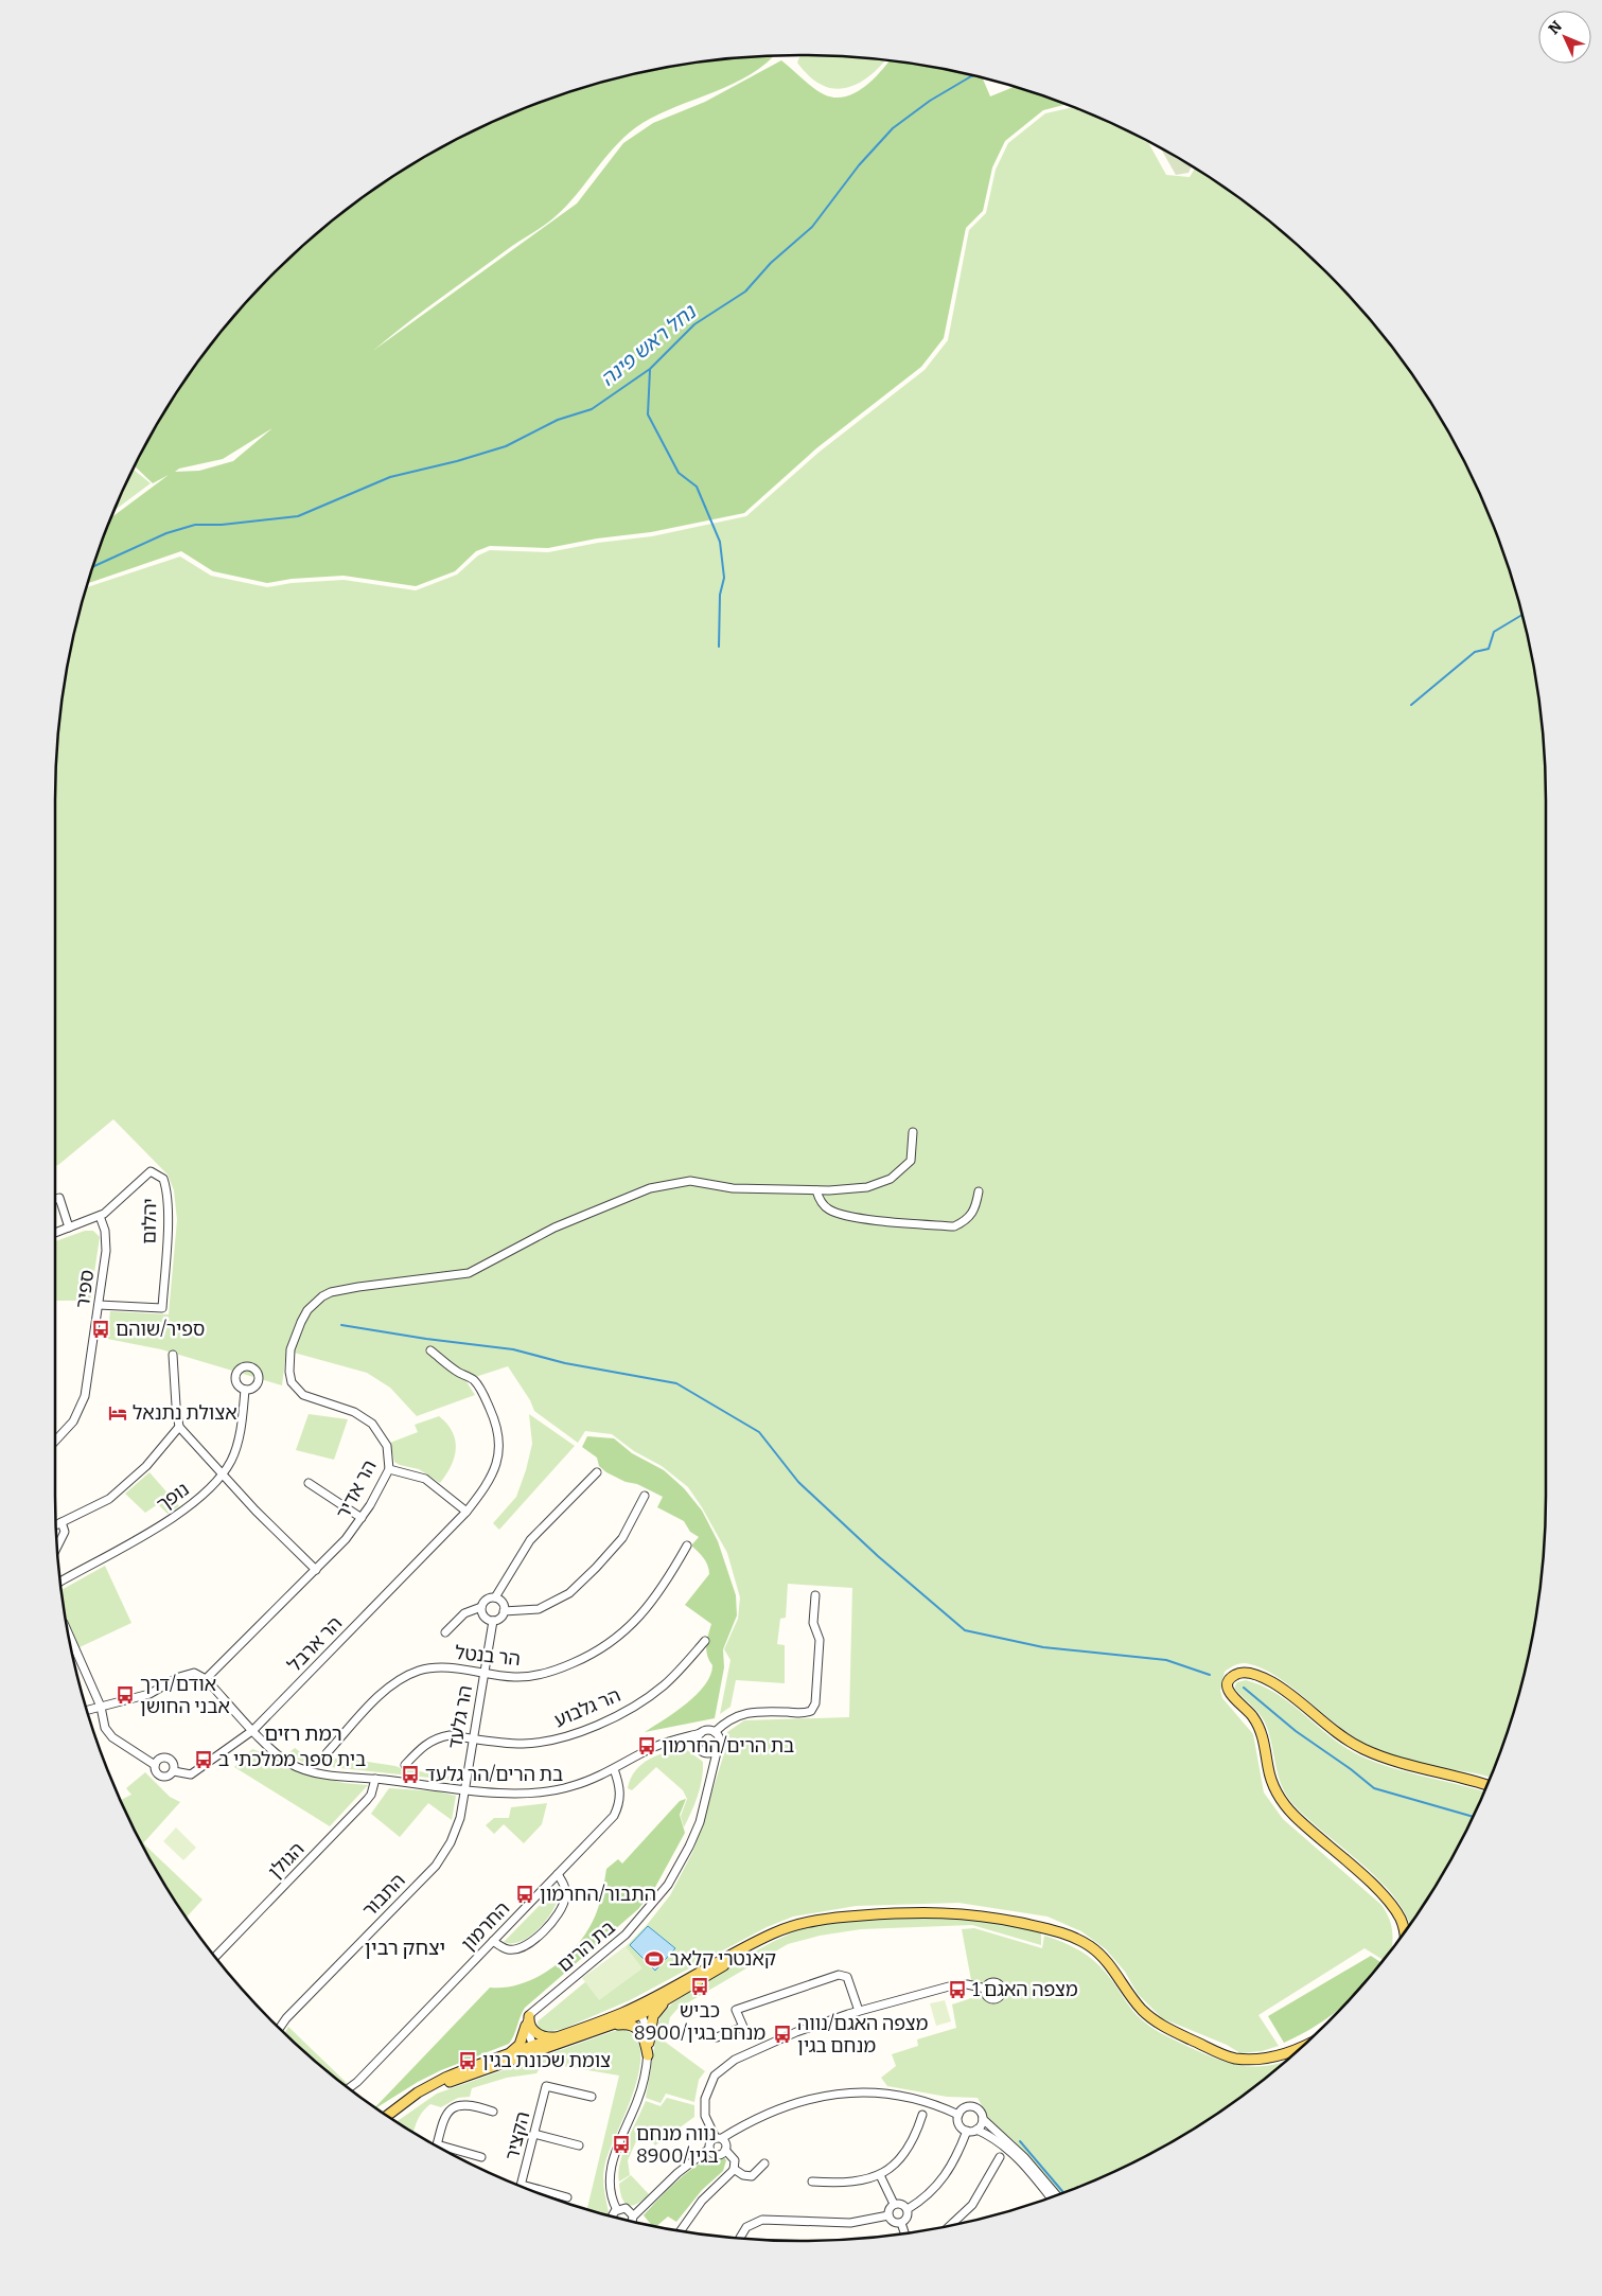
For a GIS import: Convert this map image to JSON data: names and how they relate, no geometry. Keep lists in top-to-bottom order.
{
  "streets": {
    "street": [
      "יהלום",
      "ספיר",
      "הר אדיר",
      "נופך",
      "הר ארבל",
      "הר בנטל",
      "הר גלבוע",
      "הר גלעד",
      "הגולן",
      "התבור",
      "החרמון",
      "בת הרים",
      "הקציר"
    ]
  },
  "crossings": [
    ["יהלום", "ספיר"],
    ["הר בנטל", "הר גלעד"],
    ["הר גלבוע", "הר גלעד"],
    ["הר גלעד", "התבור"]
  ],
  "districts": ["רמת רזים", "יצחק רבין"],
  "water": ["נחל ראש פינה"],
  "places": {
    "bus stop": [
      "ספיר/שוהם",
      "אודם/דרך אבני החושן",
      "בת הרים/החרמון",
      "בית ספר ממלכתי ב",
      "בת הרים/הר גלעד",
      "התבור/החרמון",
      "כביש 8900/מנחם בגין",
      "מצפה האגם 1",
      "מצפה האגם/נווה מנחם בגין",
      "צומת שכונת בגין",
      "נווה מנחם בגין/8900"
    ],
    "hotel": ["אצולת נתנאל"],
    "sports": ["קאנטרי קלאב"]
  },
  "north": "top left"
}
